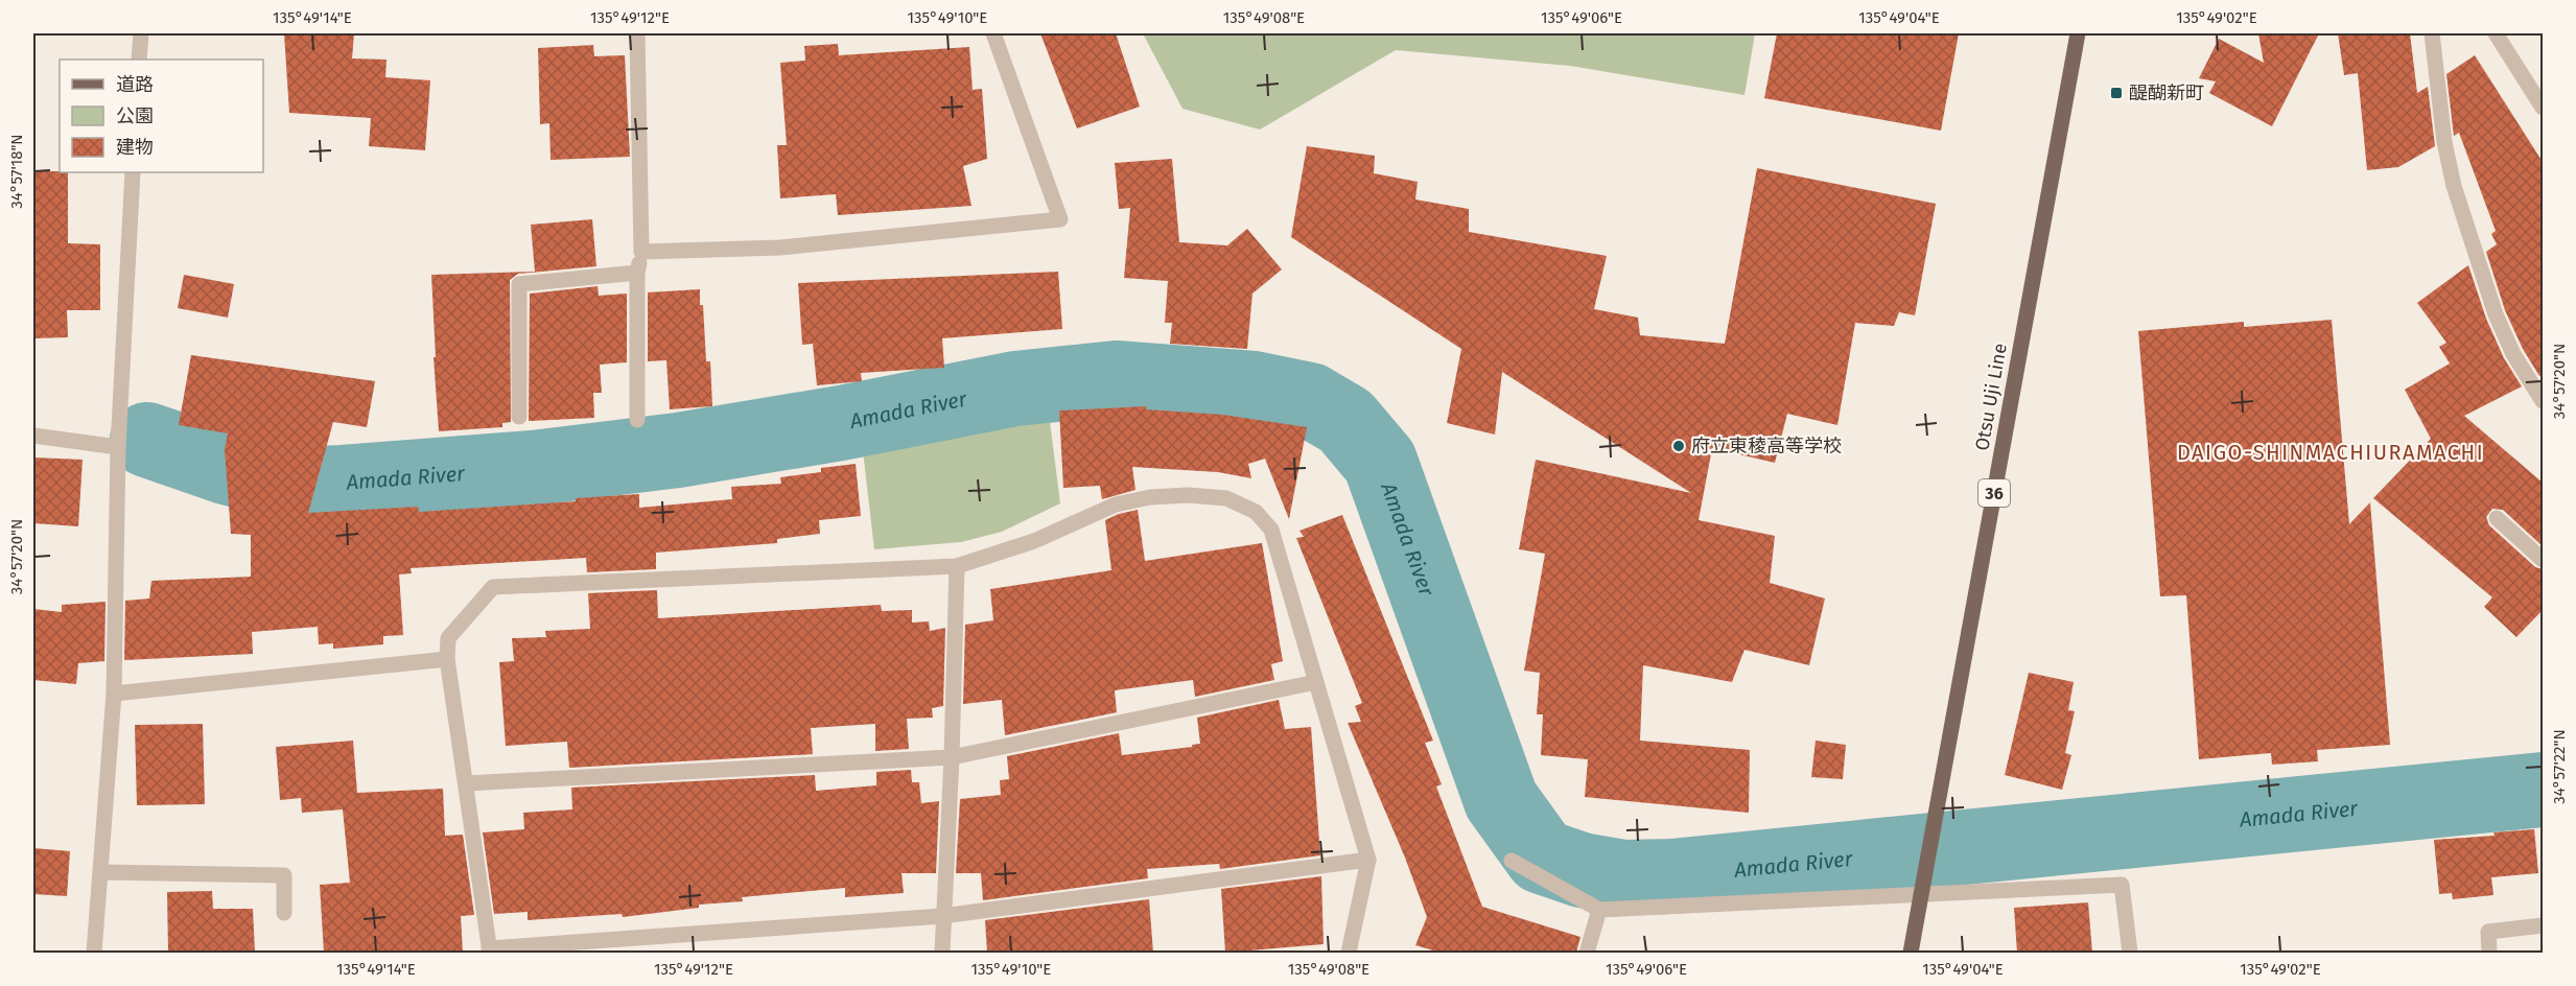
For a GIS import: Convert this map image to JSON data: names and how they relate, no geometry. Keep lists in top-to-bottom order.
{
  "streets": {
    "main road": ["Otsu Uji Line", "36"]
  },
  "districts": ["DAIGO-SHINMACHIURAMACHI"],
  "water": ["Amada River"],
  "places": {
    "transit": ["醍醐新町"],
    "other": ["府立東稜高等学校"]
  },
  "legend": ["道路", "公園", "建物"],
  "coordinates": [
    "135°49'14\"E",
    "135°49'12\"E",
    "135°49'10\"E",
    "135°49'08\"E",
    "135°49'06\"E",
    "135°49'04\"E",
    "135°49'02\"E",
    "34°57'18\"N",
    "34°57'20\"N",
    "34°57'22\"N"
  ]
}
